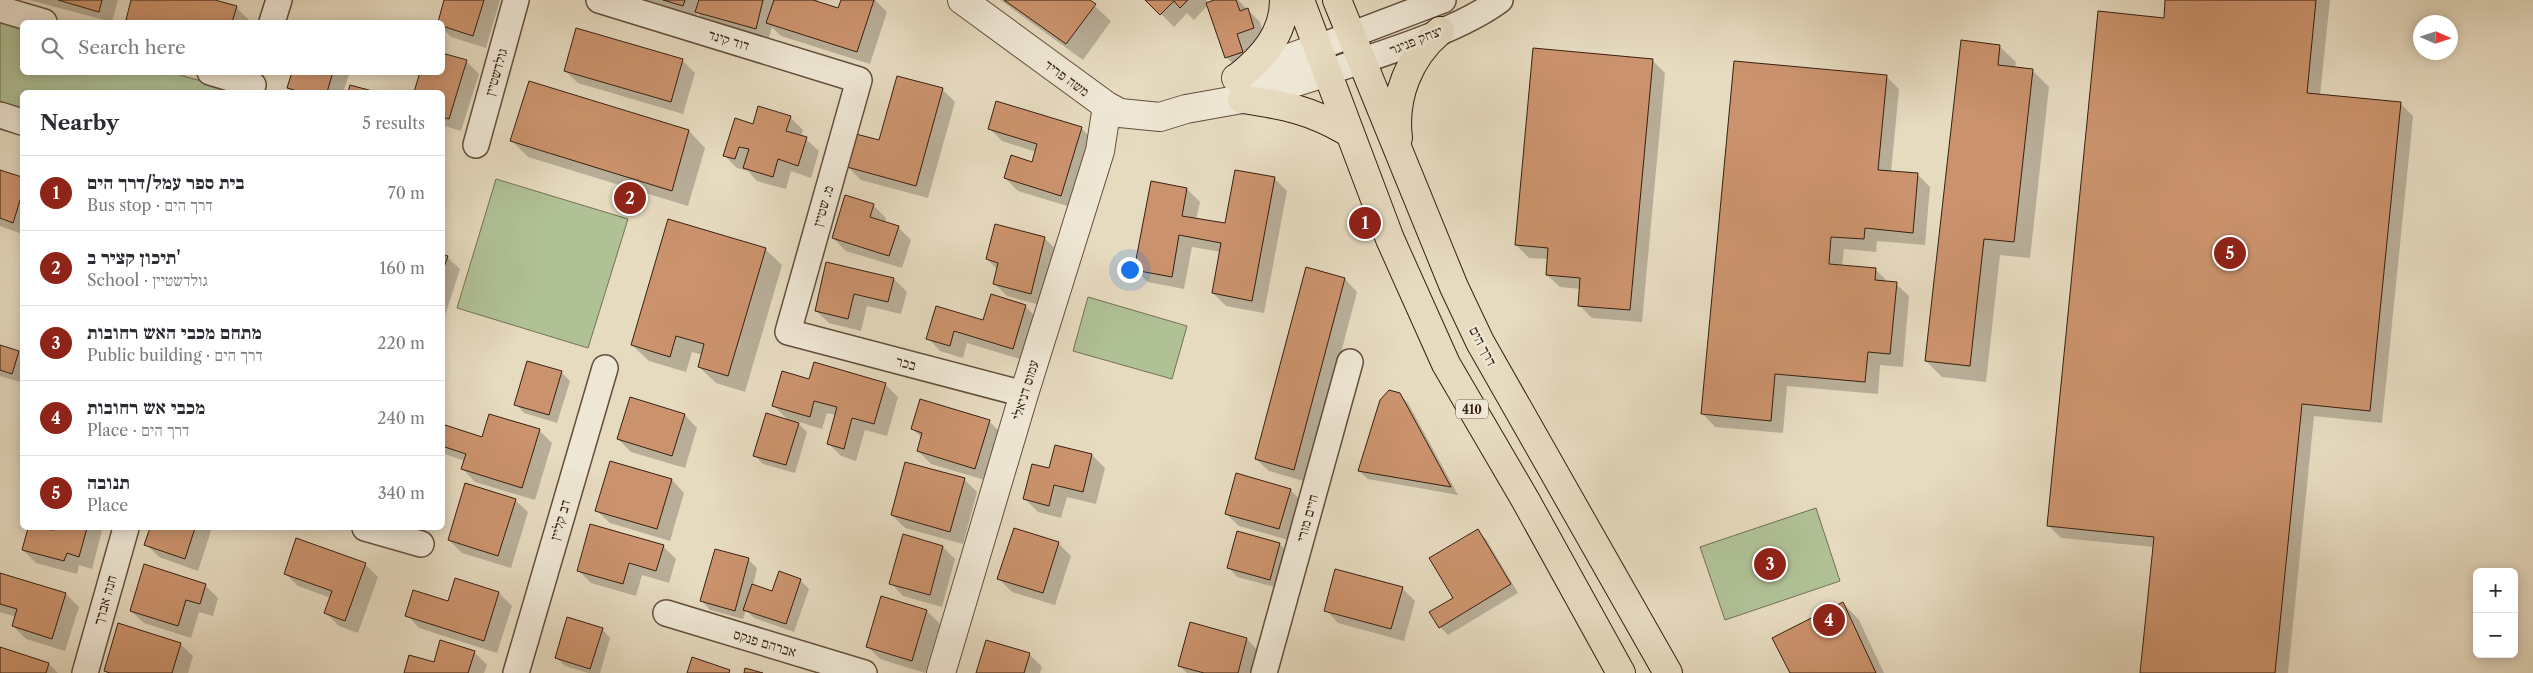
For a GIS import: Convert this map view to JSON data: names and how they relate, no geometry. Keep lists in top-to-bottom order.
{
  "streets": {
    "main road": ["דרך הים", "410"],
    "street": [
      "דוד קינד",
      "יצחק פניגר",
      "גולדשטיין",
      "משה פריד",
      "מ. שטיין",
      "בכר",
      "עמוס דניאלי",
      "חיים מורי",
      "דב קליין",
      "חנה אברך",
      "אברהם פנקס"
    ]
  },
  "crossings": [
    ["דוד קינד", "מ. שטיין"],
    ["יצחק פניגר", "משה פריד"],
    ["יצחק פניגר", "דרך הים"],
    ["יצחק פניגר", "410"],
    ["משה פריד", "עמוס דניאלי"],
    ["משה פריד", "410"],
    ["מ. שטיין", "בכר"],
    ["בכר", "עמוס דניאלי"]
  ],
  "north": "right",
  "page": {
    "search": "Search here",
    "heading": ["Nearby", "5 results"],
    "list": [
      {
        "mark": "1",
        "name": "בית ספר עמל/דרך הים",
        "note": "Bus stop · דרך הים",
        "value": "70 m"
      },
      {
        "mark": "2",
        "name": "תיכון קציר ב'",
        "note": "School · גולדשטיין",
        "value": "160 m"
      },
      {
        "mark": "3",
        "name": "מתחם מכבי האש רחובות",
        "note": "Public building · דרך הים",
        "value": "220 m"
      },
      {
        "mark": "4",
        "name": "מכבי אש רחובות",
        "note": "Place · דרך הים",
        "value": "240 m"
      },
      {
        "mark": "5",
        "name": "תנובה",
        "note": "Place",
        "value": "340 m"
      }
    ],
    "pins": [
      "2",
      "1",
      "5",
      "3",
      "4"
    ],
    "map_buttons": ["+", "−"]
  }
}
